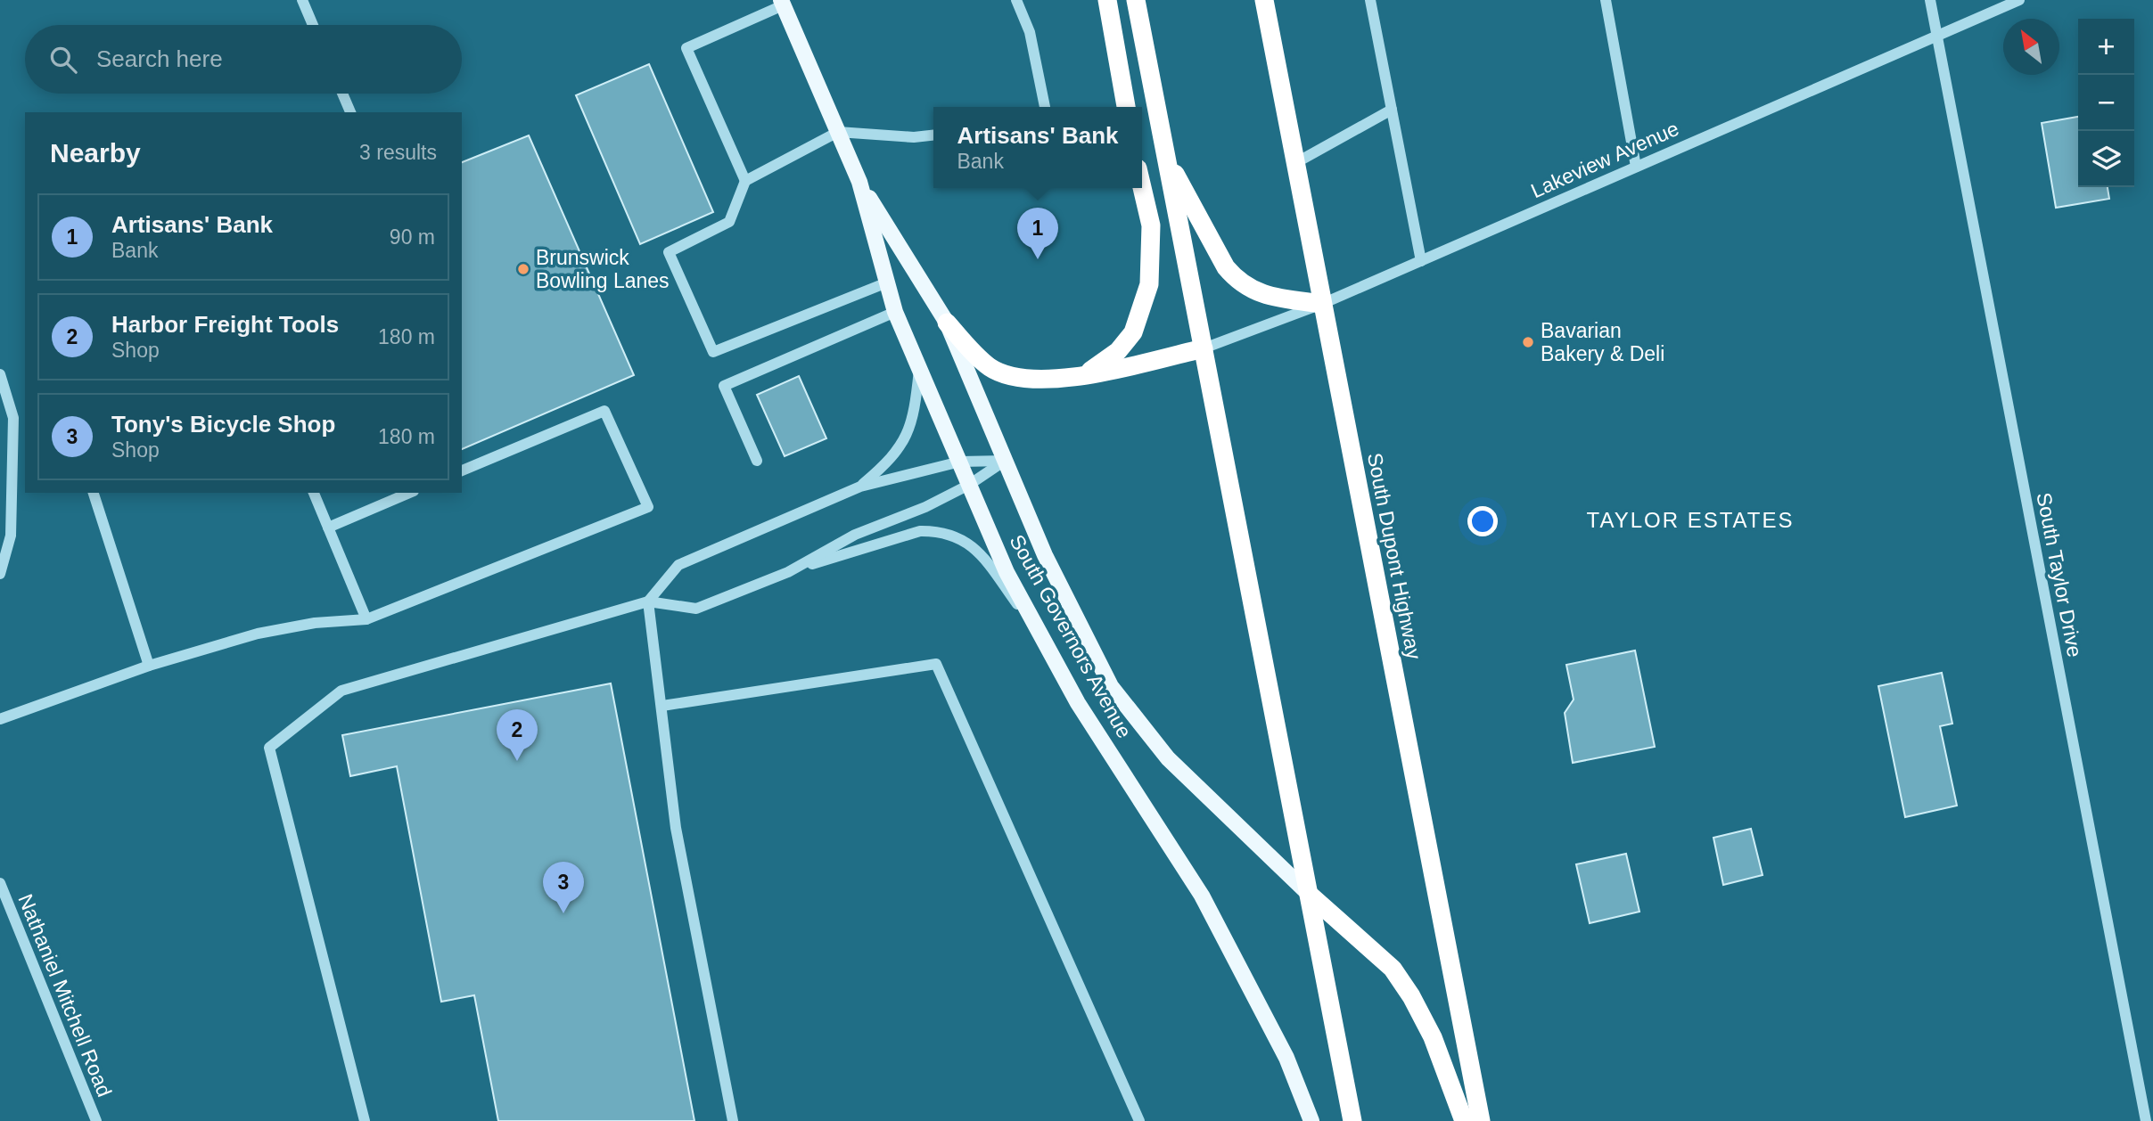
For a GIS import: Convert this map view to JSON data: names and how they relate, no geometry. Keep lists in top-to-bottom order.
{
  "streets": {
    "highway": ["South Dupont Highway"],
    "main road": ["South Governors Avenue"],
    "street": ["Lakeview Avenue", "South Taylor Drive", "Nathaniel Mitchell Road"]
  },
  "crossings": [
    ["Lakeview Avenue", "South Dupont Highway"],
    ["Lakeview Avenue", "South Taylor Drive"]
  ],
  "districts": ["TAYLOR ESTATES"],
  "places": ["Brunswick Bowling Lanes", "Bavarian Bakery & Deli"],
  "north": "top left",
  "page": {
    "map_buttons": ["+", "−"],
    "search": "Search here",
    "popup": ["Artisans' Bank", "Bank"],
    "heading": ["Nearby", "3 results"],
    "list": [
      {
        "mark": "1",
        "name": "Artisans' Bank",
        "note": "Bank",
        "value": "90 m"
      },
      {
        "mark": "2",
        "name": "Harbor Freight Tools",
        "note": "Shop",
        "value": "180 m"
      },
      {
        "mark": "3",
        "name": "Tony's Bicycle Shop",
        "note": "Shop",
        "value": "180 m"
      }
    ],
    "pins": ["1", "2", "3"]
  }
}
